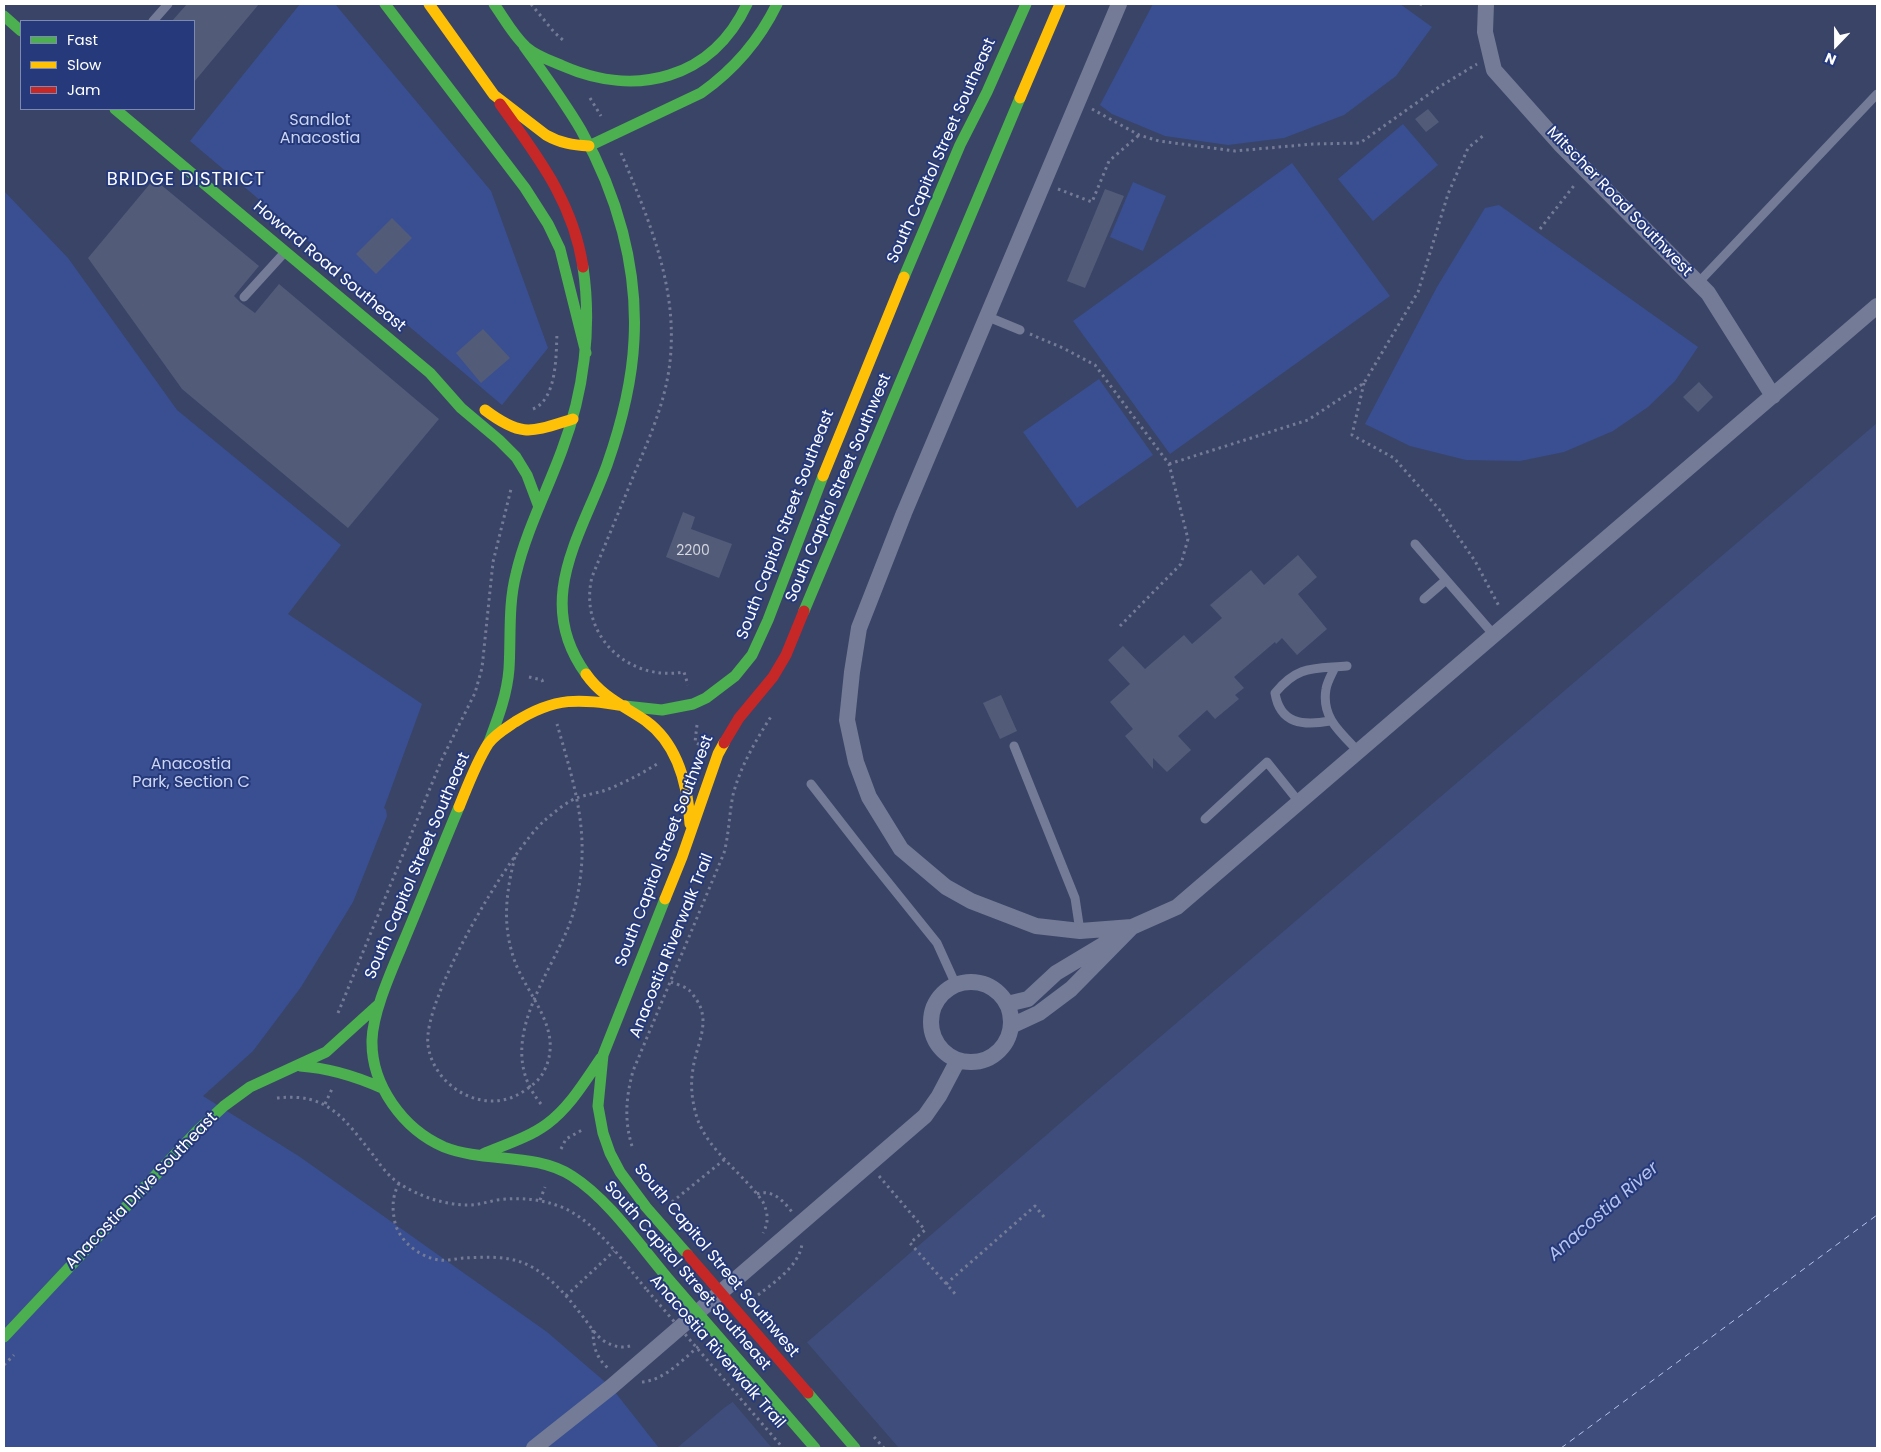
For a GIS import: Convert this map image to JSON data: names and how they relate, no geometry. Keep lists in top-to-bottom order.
{
  "streets": {
    "main road": [
      "South Capitol Street Southeast",
      "Howard Road Southeast",
      "South Capitol Street Southwest",
      "Anacostia Drive Southeast"
    ],
    "street": ["Mitscher Road Southwest"],
    "path": ["Anacostia Riverwalk Trail"]
  },
  "crossings": [
    ["South Capitol Street Southeast", "Anacostia Drive Southeast"]
  ],
  "districts": ["BRIDGE DISTRICT"],
  "water": ["Anacostia River"],
  "parks": ["Sandlot Anacostia", "Anacostia Park, Section C"],
  "house_numbers": ["2200"],
  "legend": ["Fast", "Slow", "Jam"],
  "north": "bottom"
}
